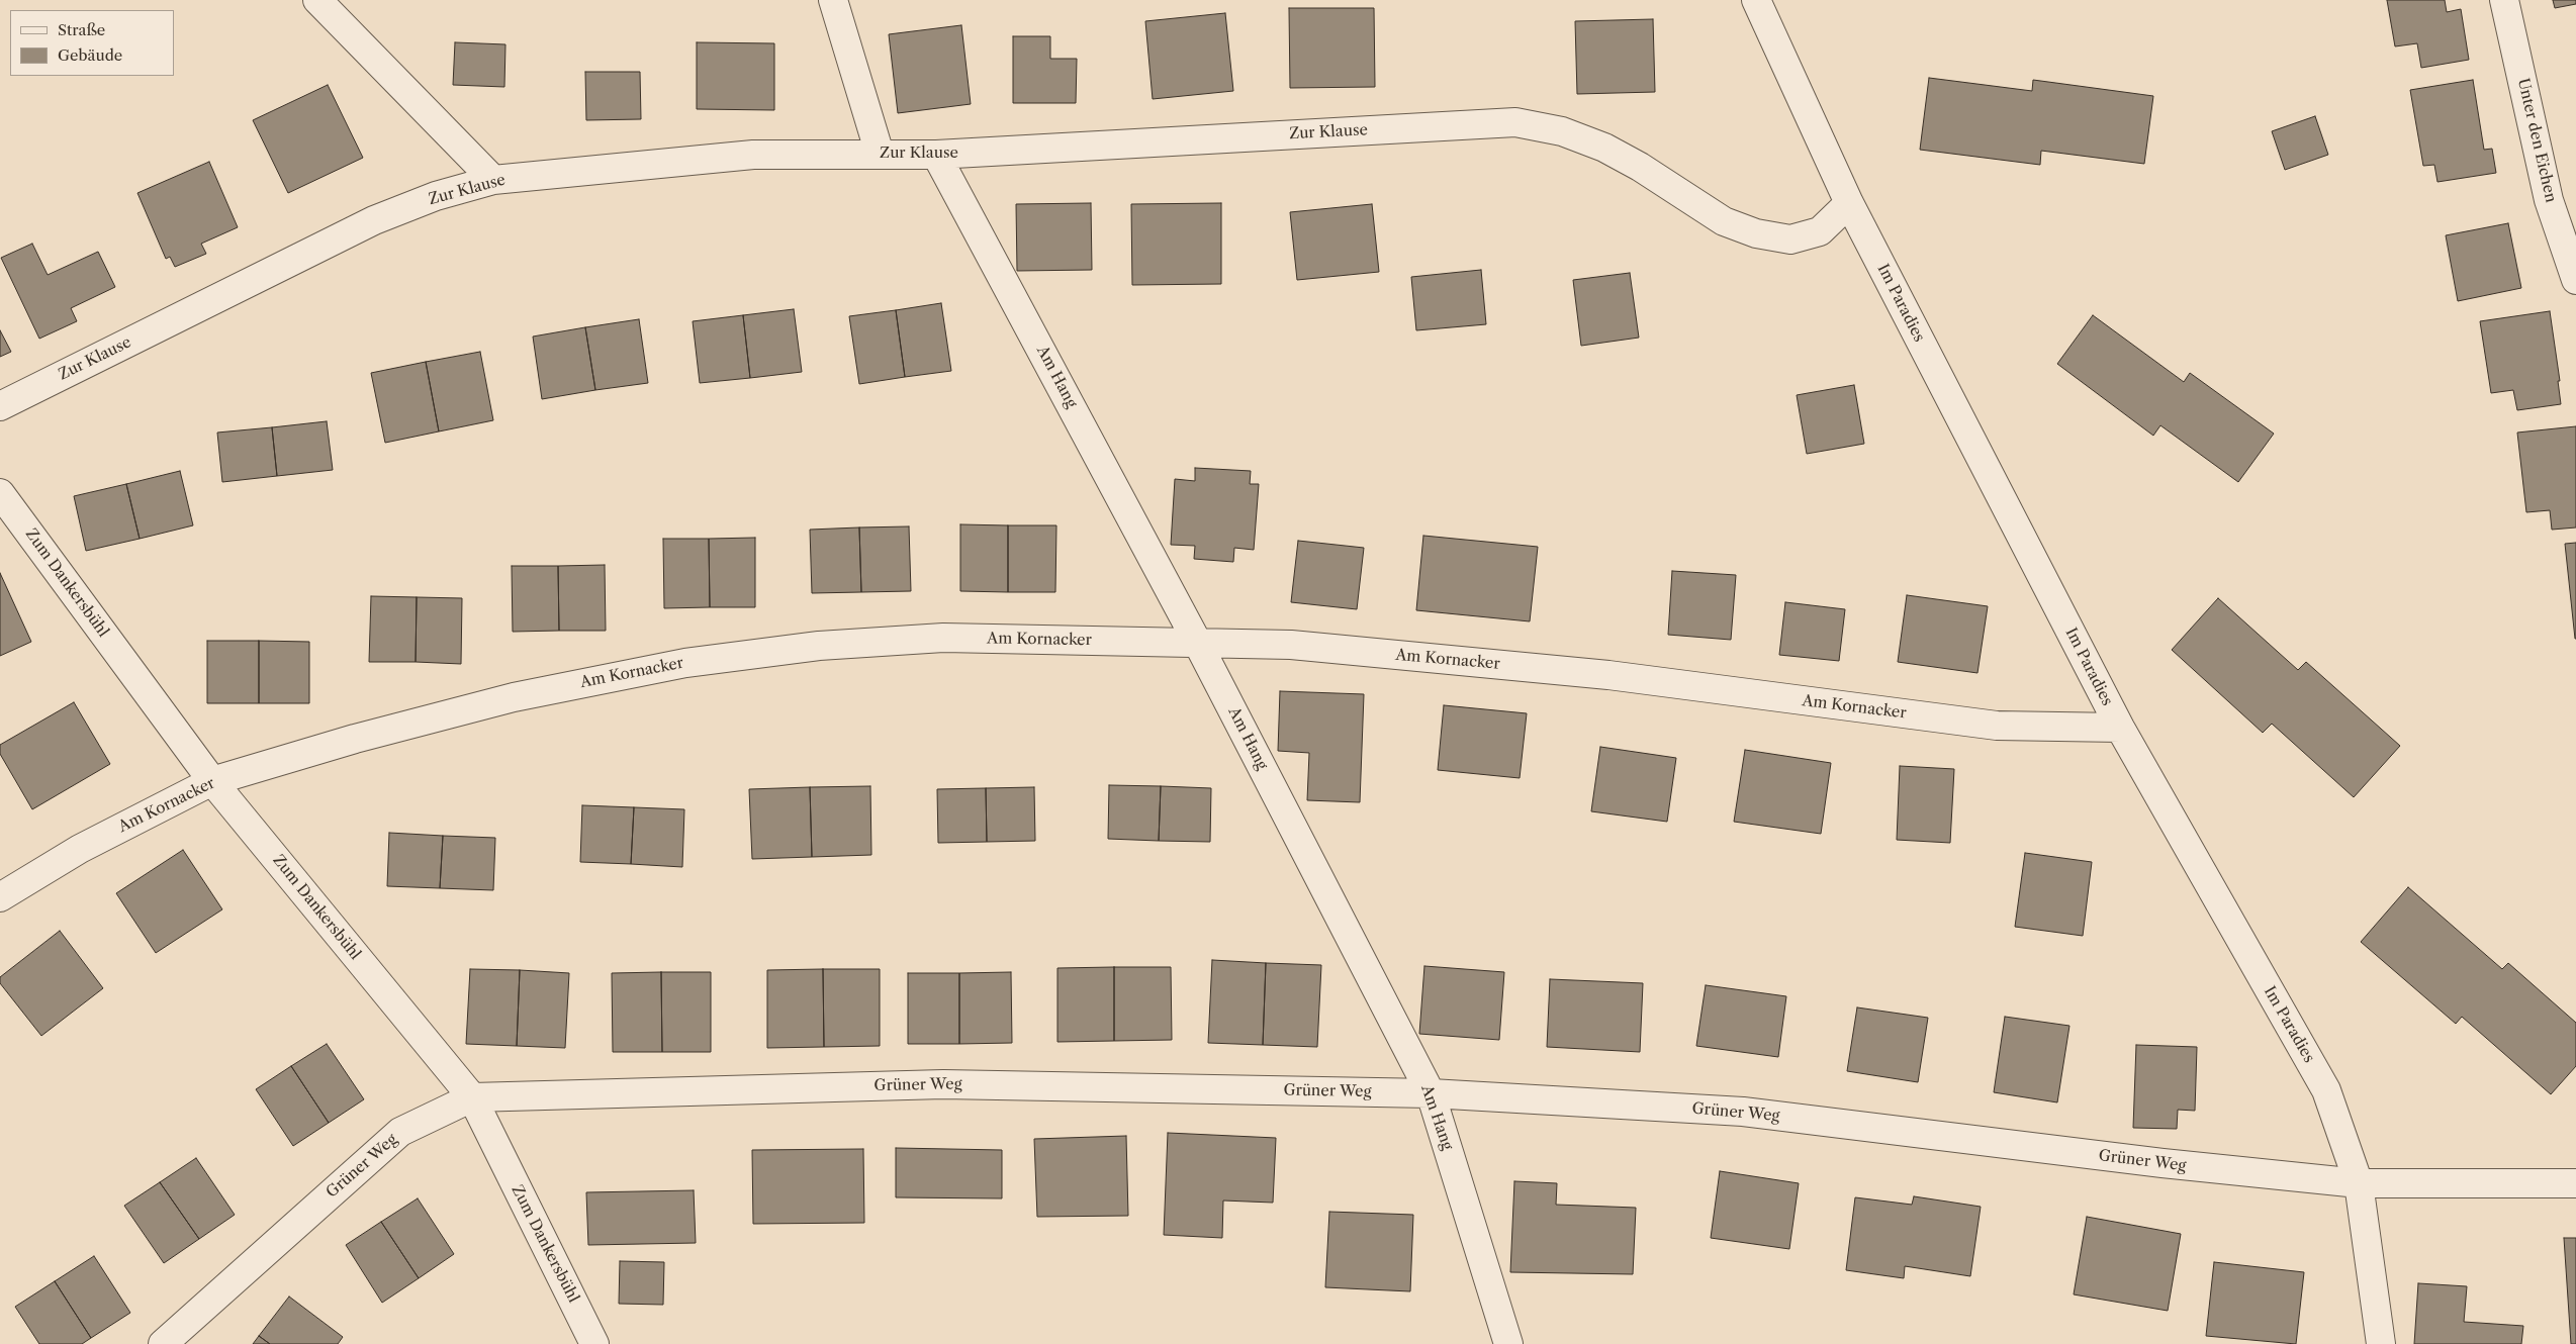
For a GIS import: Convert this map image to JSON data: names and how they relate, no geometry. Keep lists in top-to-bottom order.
{
  "streets": {
    "street": [
      "Zur Klause",
      "Unter den Eichen",
      "Im Paradies",
      "Am Hang",
      "Zum Dankersbühl",
      "Am Kornacker",
      "Grüner Weg"
    ]
  },
  "crossings": [
    ["Zur Klause", "Im Paradies"],
    ["Zur Klause", "Am Hang"],
    ["Im Paradies", "Am Kornacker"],
    ["Im Paradies", "Grüner Weg"],
    ["Am Hang", "Am Kornacker"],
    ["Am Hang", "Grüner Weg"],
    ["Zum Dankersbühl", "Am Kornacker"],
    ["Zum Dankersbühl", "Grüner Weg"]
  ],
  "legend": ["Straße", "Gebäude"]
}
